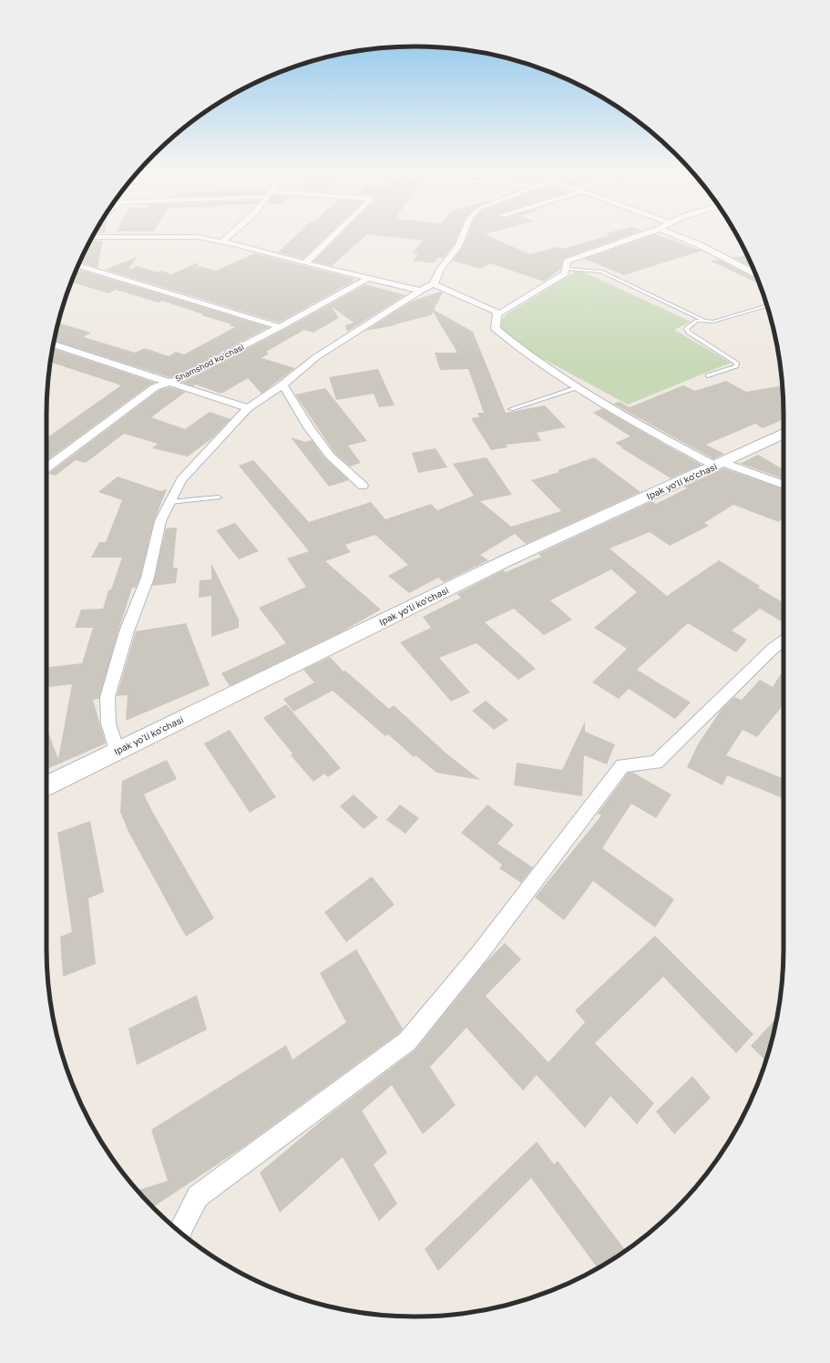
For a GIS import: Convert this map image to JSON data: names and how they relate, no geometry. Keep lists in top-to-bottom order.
{
  "streets": {
    "main road": ["Ipak yo'li ko'chasi"],
    "street": ["Shamshod koʻchasi"]
  }
}
